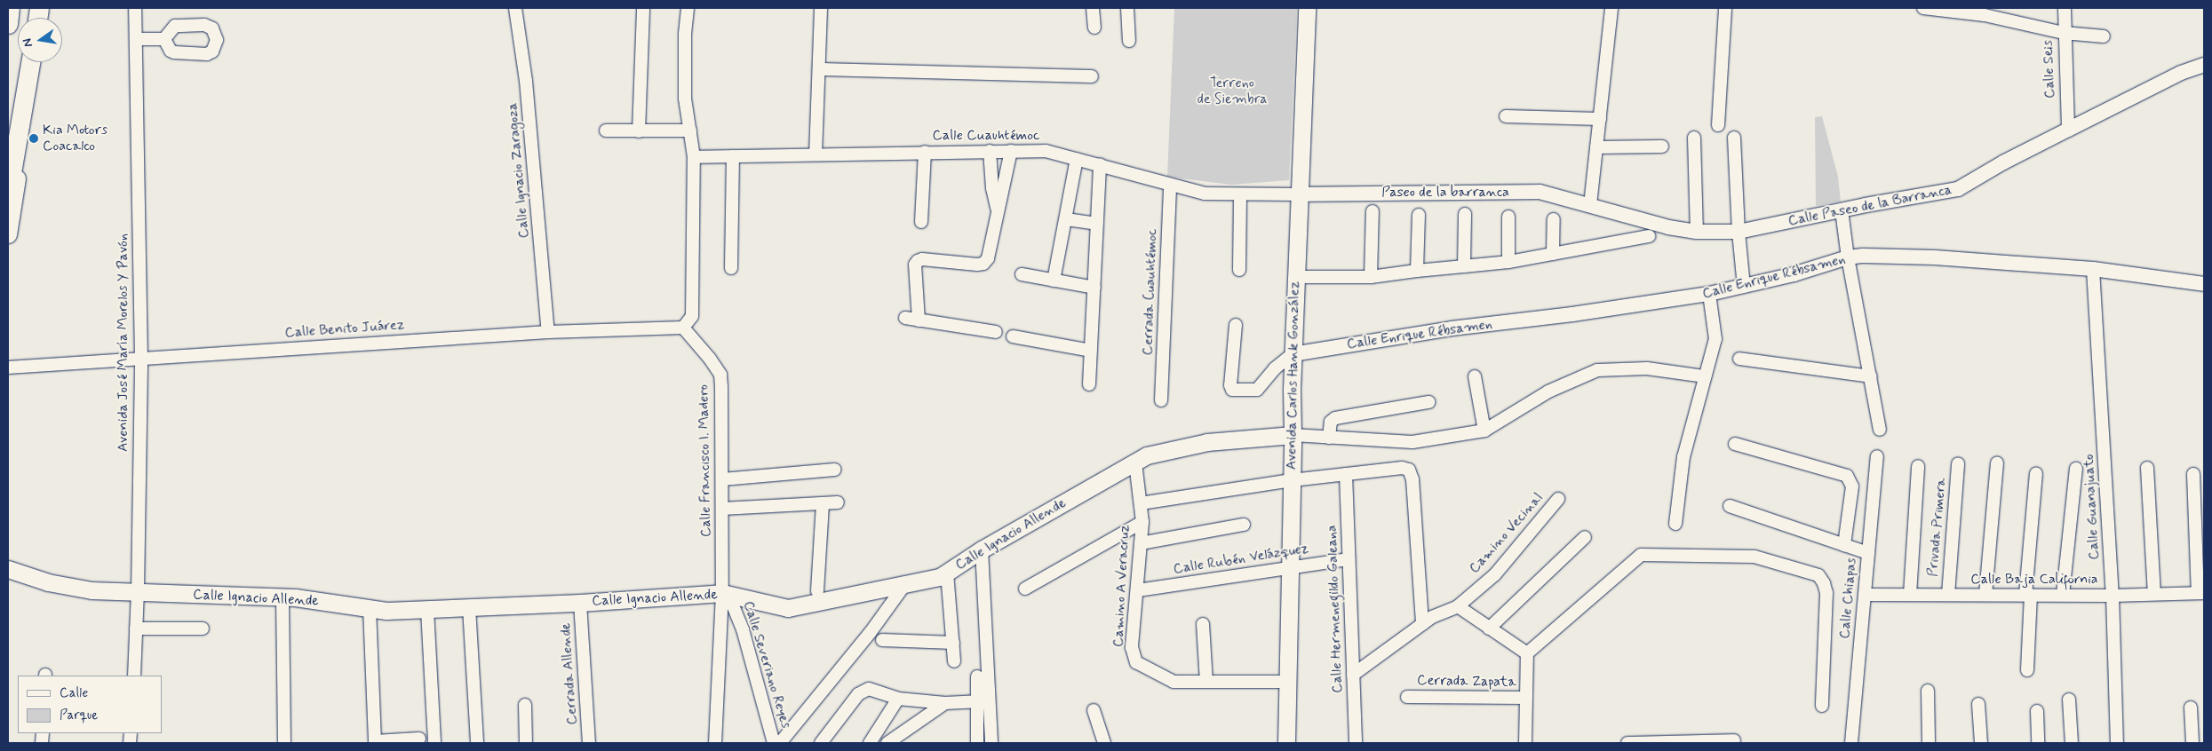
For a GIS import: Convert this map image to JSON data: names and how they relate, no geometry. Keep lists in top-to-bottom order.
{
  "streets": {
    "main road": ["Avenida Carlos Hank González", "Calle Ignacio Allende"],
    "street": [
      "Calle Seis",
      "Calle Cuauhtémoc",
      "Calle Ignacio Zaragoza",
      "Paseo de la barranca",
      "Calle Paseo de la Barranca",
      "Calle Enrique Rébsamen",
      "Cerrada Cuauhtémoc",
      "Calle Benito Juárez",
      "Avenida José María Morelos Y Pavón",
      "Calle Francisco I. Madero",
      "Calle Guanajuato",
      "Privada Primera",
      "Camino Vecinal",
      "Calle Rubén Velázquez",
      "Calle Baja California",
      "Camino A Veracruz",
      "Calle Chiapas",
      "Calle Hermenegildo Galeana",
      "Calle Severiano Reyes",
      "Cerrada Allende",
      "Cerrada Zapata"
    ]
  },
  "crossings": [
    ["Calle Seis", "Calle Paseo de la Barranca"],
    ["Calle Cuauhtémoc", "Paseo de la barranca"],
    ["Calle Cuauhtémoc", "Cerrada Cuauhtémoc"],
    ["Calle Cuauhtémoc", "Avenida Carlos Hank González"],
    ["Calle Ignacio Zaragoza", "Calle Benito Juárez"],
    ["Paseo de la barranca", "Calle Paseo de la Barranca"],
    ["Paseo de la barranca", "Avenida Carlos Hank González"],
    ["Calle Enrique Rébsamen", "Avenida Carlos Hank González"],
    ["Calle Enrique Rébsamen", "Calle Guanajuato"],
    ["Calle Benito Juárez", "Avenida José María Morelos Y Pavón"],
    ["Calle Benito Juárez", "Calle Francisco I. Madero"],
    ["Avenida José María Morelos Y Pavón", "Calle Ignacio Allende"],
    ["Avenida Carlos Hank González", "Calle Ignacio Allende"],
    ["Avenida Carlos Hank González", "Calle Rubén Velázquez"],
    ["Avenida Carlos Hank González", "Camino A Veracruz"],
    ["Calle Francisco I. Madero", "Calle Ignacio Allende"],
    ["Calle Francisco I. Madero", "Calle Severiano Reyes"],
    ["Calle Guanajuato", "Calle Baja California"],
    ["Privada Primera", "Calle Baja California"],
    ["Camino Vecinal", "Calle Hermenegildo Galeana"],
    ["Calle Ignacio Allende", "Camino A Veracruz"],
    ["Calle Ignacio Allende", "Calle Severiano Reyes"],
    ["Calle Ignacio Allende", "Cerrada Allende"],
    ["Calle Rubén Velázquez", "Camino A Veracruz"],
    ["Calle Rubén Velázquez", "Calle Hermenegildo Galeana"],
    ["Calle Baja California", "Calle Chiapas"]
  ],
  "parks": ["Terreno de Siembra"],
  "places": ["Kia Motors Coacalco"],
  "legend": ["Calle", "Parque"],
  "north": "left"
}
